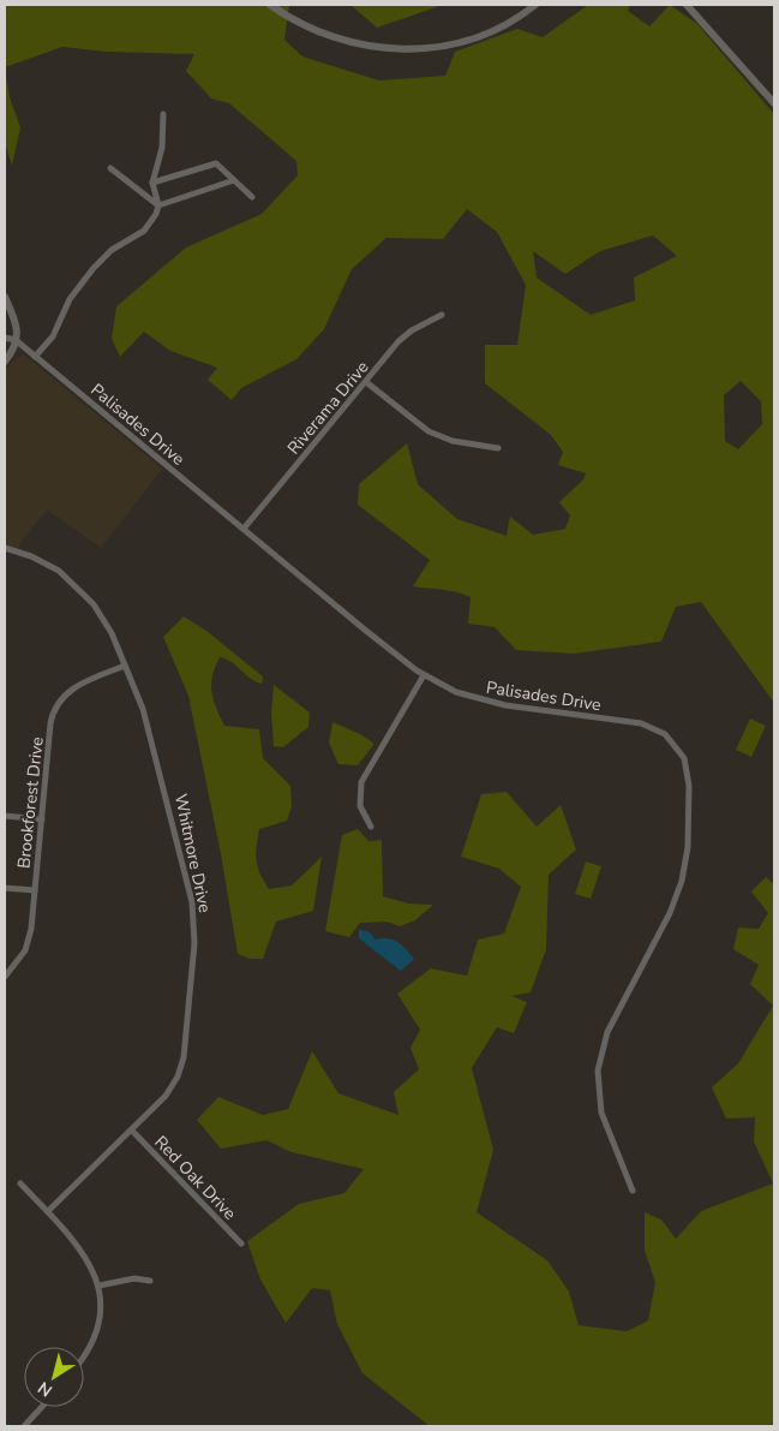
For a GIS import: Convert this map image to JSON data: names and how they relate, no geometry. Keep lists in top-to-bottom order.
{
  "streets": {
    "street": [
      "Riverama Drive",
      "Palisades Drive",
      "Brookforest Drive",
      "Whitmore Drive",
      "Red Oak Drive"
    ]
  },
  "crossings": [
    ["Riverama Drive", "Palisades Drive"],
    ["Brookforest Drive", "Whitmore Drive"],
    ["Whitmore Drive", "Red Oak Drive"]
  ],
  "north": "bottom left"
}
